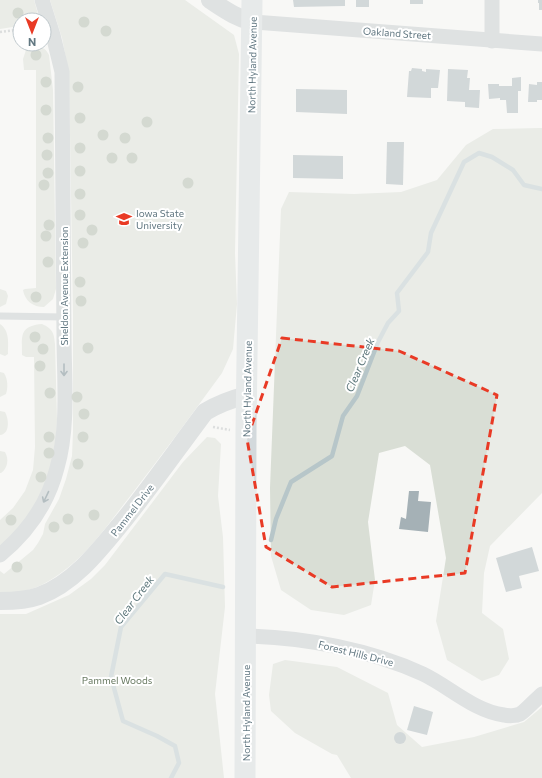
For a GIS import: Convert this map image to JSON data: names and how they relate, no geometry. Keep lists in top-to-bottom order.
{
  "streets": {
    "main road": ["North Hyland Avenue"],
    "street": [
      "Oakland Street",
      "Sheldon Avenue Extension",
      "Pammel Drive",
      "Forest Hills Drive"
    ]
  },
  "crossings": [
    ["Oakland Street", "North Hyland Avenue"],
    ["North Hyland Avenue", "Pammel Drive"],
    ["North Hyland Avenue", "Forest Hills Drive"]
  ],
  "one_way": ["Sheldon Avenue Extension"],
  "water": ["Clear Creek"],
  "parks": ["Pammel Woods"],
  "places": {
    "school or university": ["Iowa State University"]
  },
  "north": "bottom"
}
